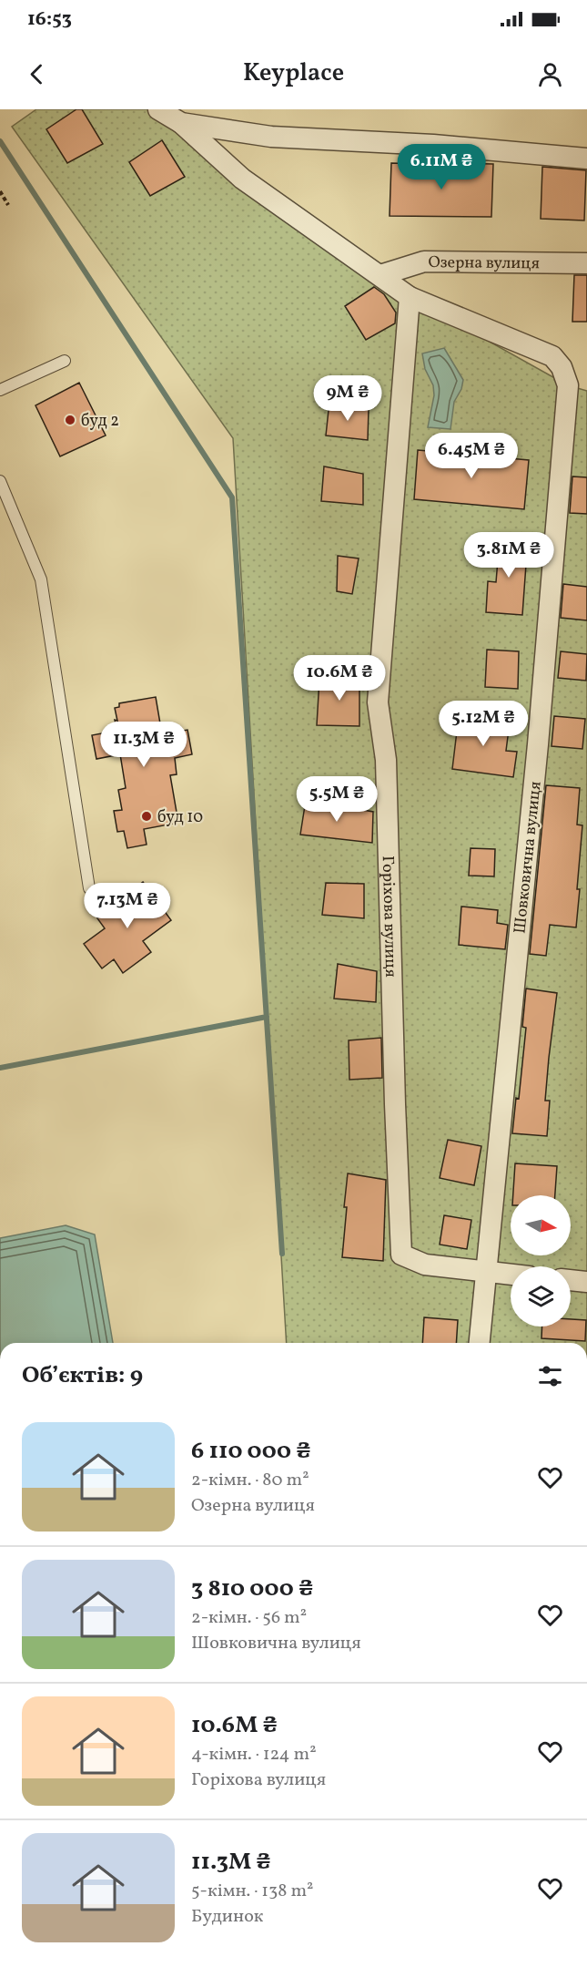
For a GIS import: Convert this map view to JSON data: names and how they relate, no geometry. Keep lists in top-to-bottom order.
{
  "streets": {
    "street": ["Озерна вулиця", "Шовковична вулиця", "Горіхова вулиця"]
  },
  "crossings": [
    ["Шовковична вулиця", "Горіхова вулиця"]
  ],
  "places": ["буд 2", "буд 10"],
  "north": "right",
  "page": {
    "status": "16:53",
    "header": "Keyplace",
    "price": [
      "6.11M ₴",
      "9M ₴",
      "6.45M ₴",
      "3.81M ₴",
      "10.6M ₴",
      "5.12M ₴",
      "11.3M ₴",
      "5.5M ₴",
      "7.13M ₴"
    ],
    "heading": "Об’єктів: 9",
    "list": [
      {
        "name": "6 110 000 ₴",
        "note": "2-кімн. · 80 m² · Озерна вулиця"
      },
      {
        "name": "3 810 000 ₴",
        "note": "2-кімн. · 56 m² · Шовковична вулиця"
      },
      {
        "name": "10.6M ₴",
        "note": "4-кімн. · 124 m² · Горіхова вулиця"
      },
      {
        "name": "11.3M ₴",
        "note": "5-кімн. · 138 m² · Будинок"
      }
    ]
  }
}
